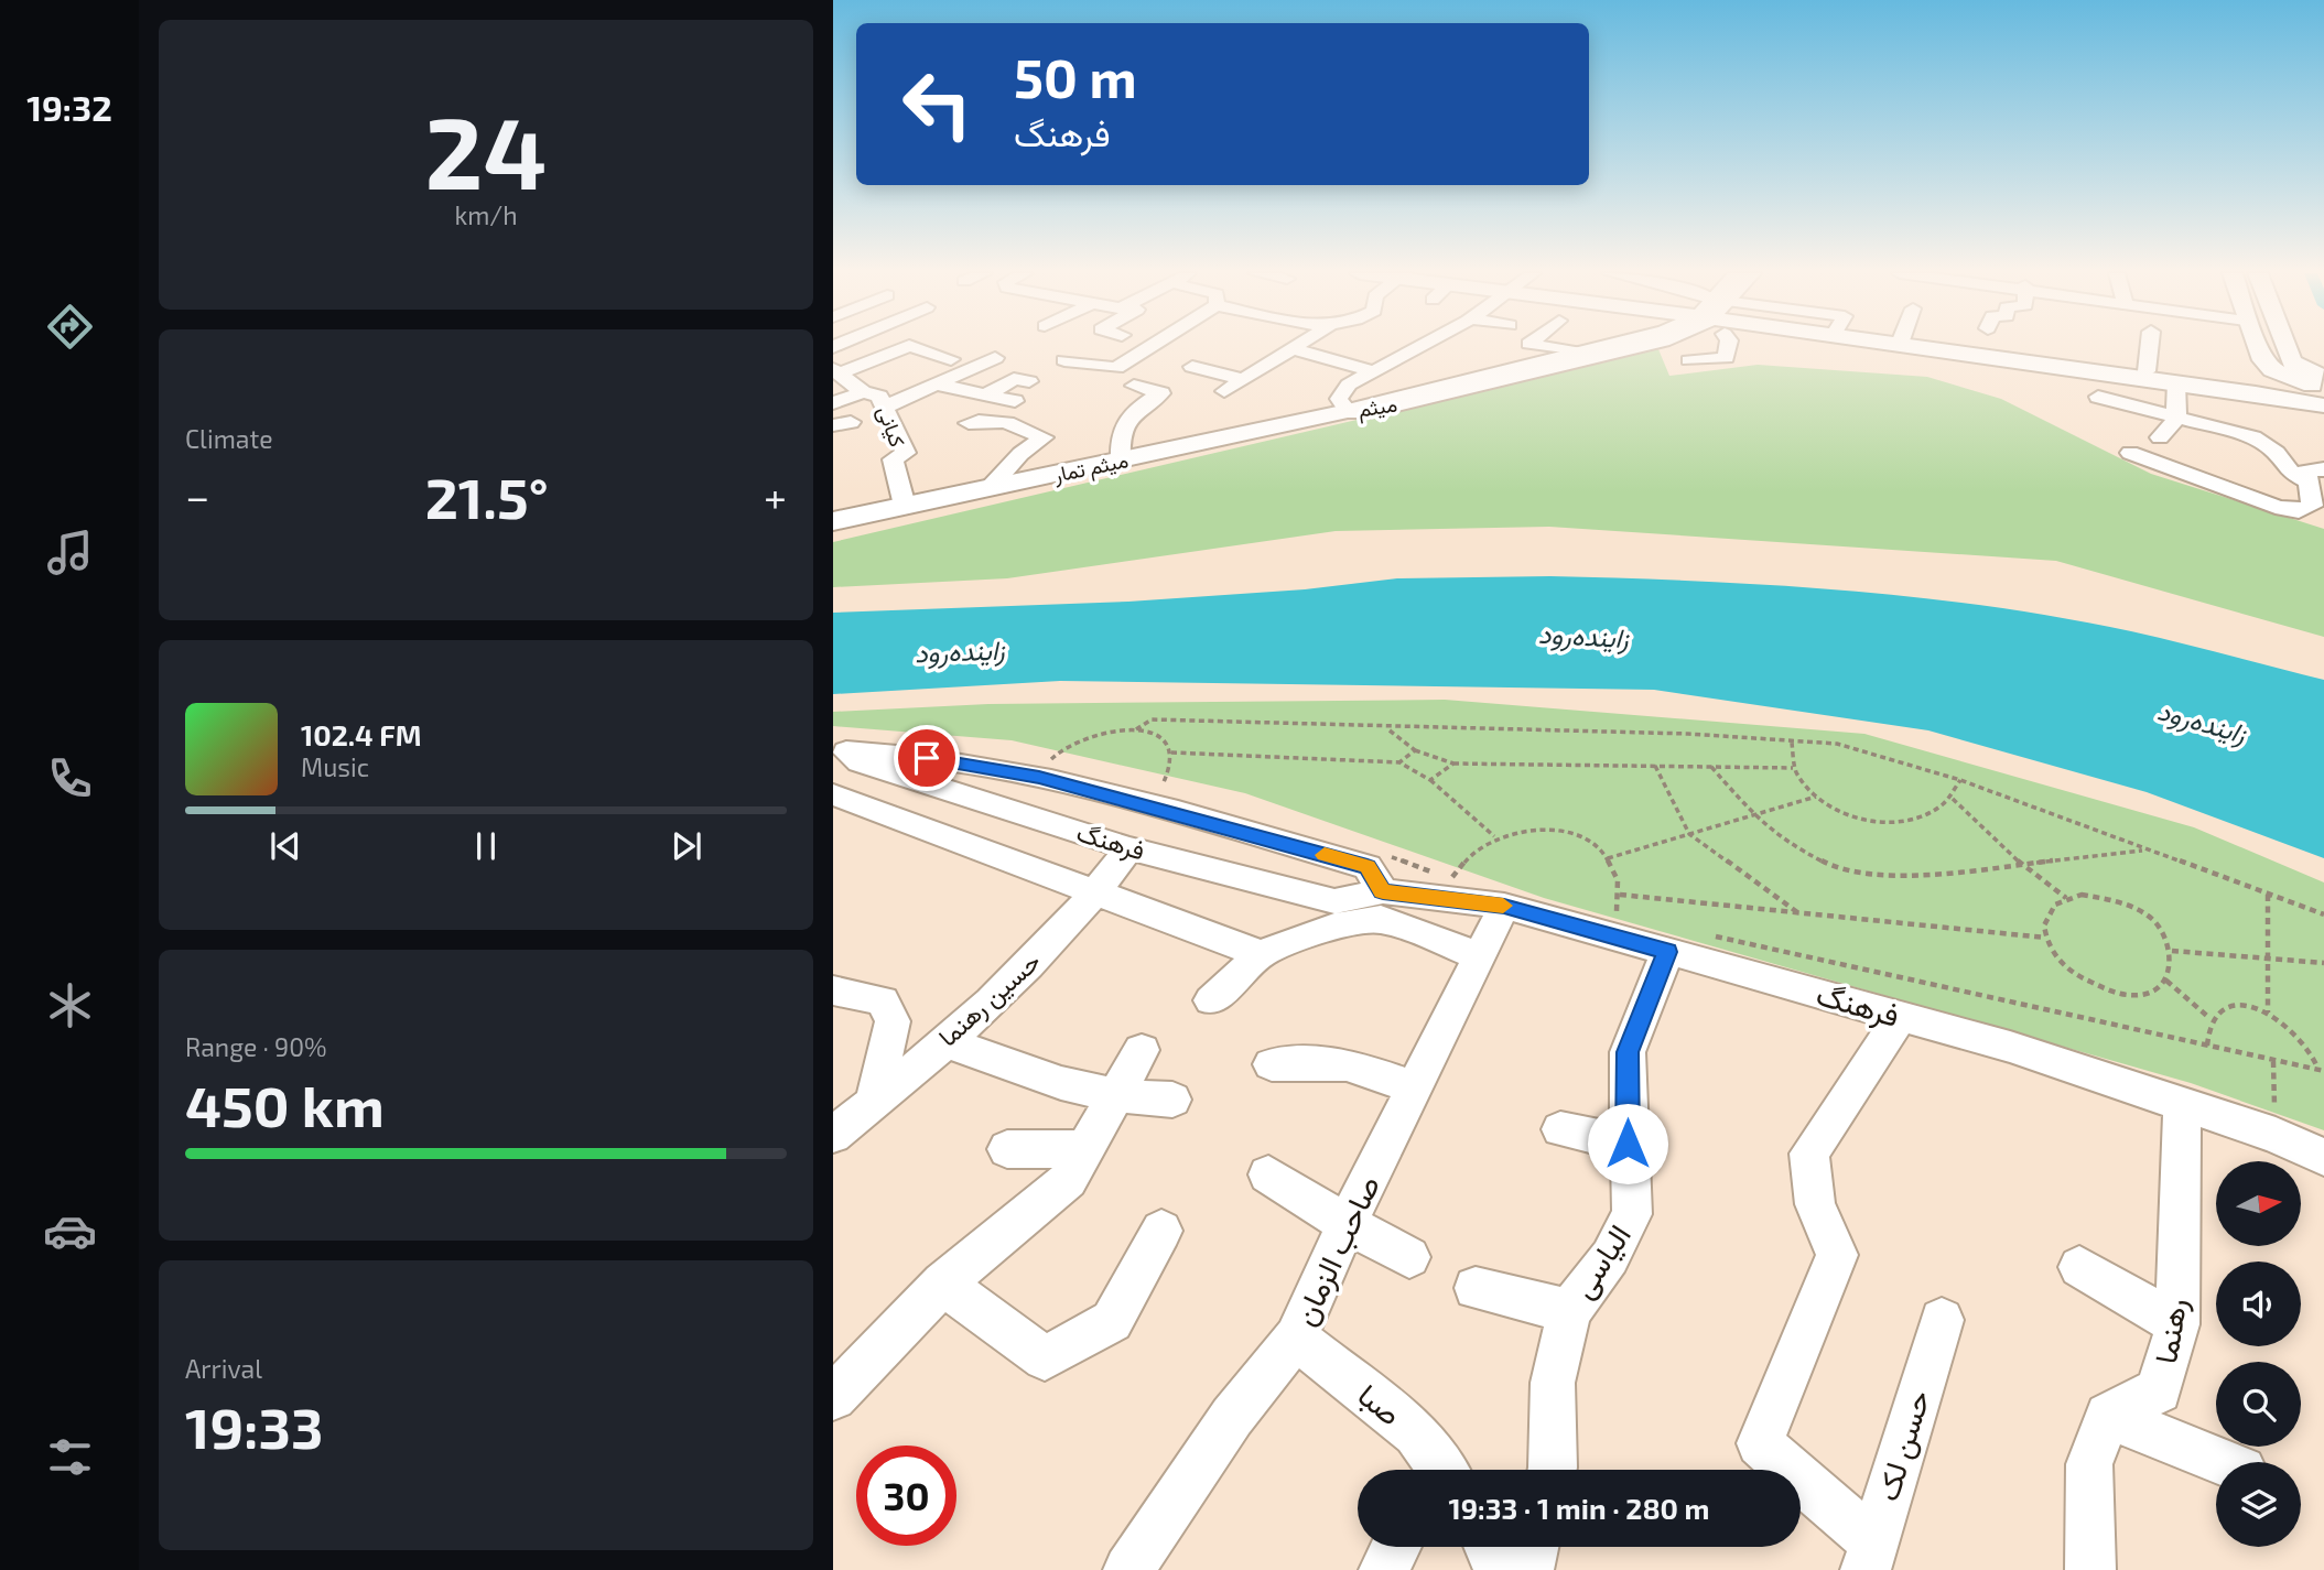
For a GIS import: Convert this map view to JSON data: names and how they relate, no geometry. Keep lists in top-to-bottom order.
{
  "streets": {
    "main road": ["میثم", "میثم تمار"],
    "street": [
      "کیانی",
      "فرهنگ",
      "حسین رهنما",
      "صاحب الزمان",
      "الیاسی",
      "رهنما",
      "صبا",
      "حسن لک"
    ]
  },
  "crossings": [
    ["میثم", "میثم تمار"],
    ["کیانی", "میثم تمار"],
    ["فرهنگ", "حسین رهنما"],
    ["فرهنگ", "صاحب الزمان"],
    ["فرهنگ", "الیاسی"],
    ["فرهنگ", "رهنما"],
    ["صاحب الزمان", "صبا"]
  ],
  "water": ["زاینده‌رود"],
  "north": "right",
  "page": {
    "tabs": "19:32",
    "tile": [
      ["24", "km/h"],
      "Climate",
      ["Range · 90%", "450 km"],
      ["Arrival", "19:33"]
    ],
    "turn": ["50 m", "فرهنگ"],
    "heat": ["−", "21.5°", "+"],
    "song": ["102.4 FM", "Music"],
    "limit": "30",
    "trip": "19:33 · 1 min · 280 m"
  }
}
